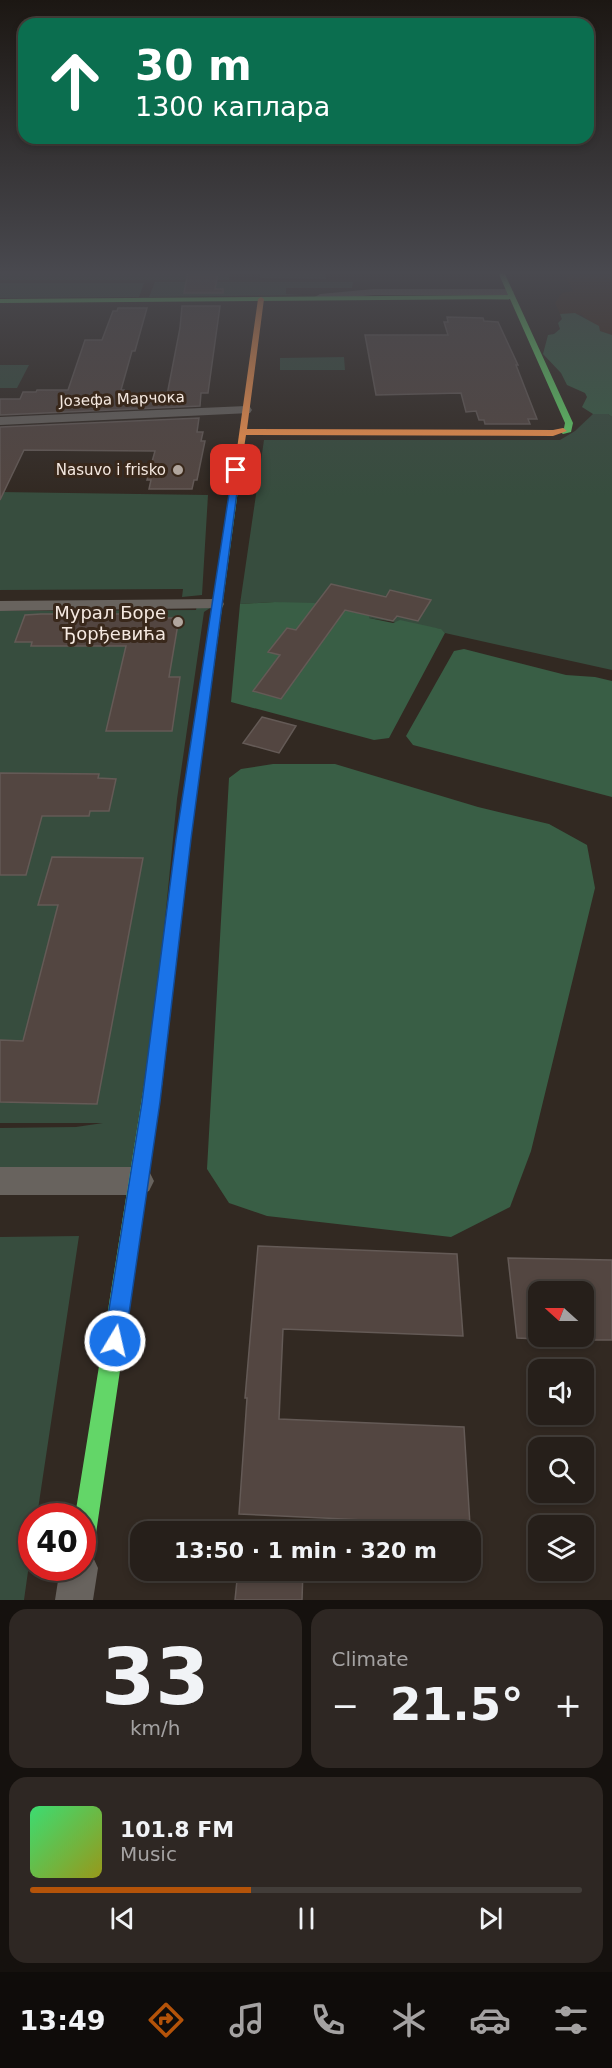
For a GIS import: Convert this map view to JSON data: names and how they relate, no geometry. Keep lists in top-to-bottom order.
{
  "streets": {
    "street": ["Јозефа Марчока"]
  },
  "places": ["Nasuvo i frisko", "Мурал Боре Ђорђевића"],
  "north": "left",
  "page": {
    "turn": ["30 m", "1300 каплара"],
    "limit": "40",
    "trip": "13:50 · 1 min · 320 m",
    "tile": [
      ["33", "km/h"],
      "Climate"
    ],
    "heat": ["−", "21.5°", "+"],
    "song": ["101.8 FM", "Music"],
    "tabs": "13:49"
  }
}
